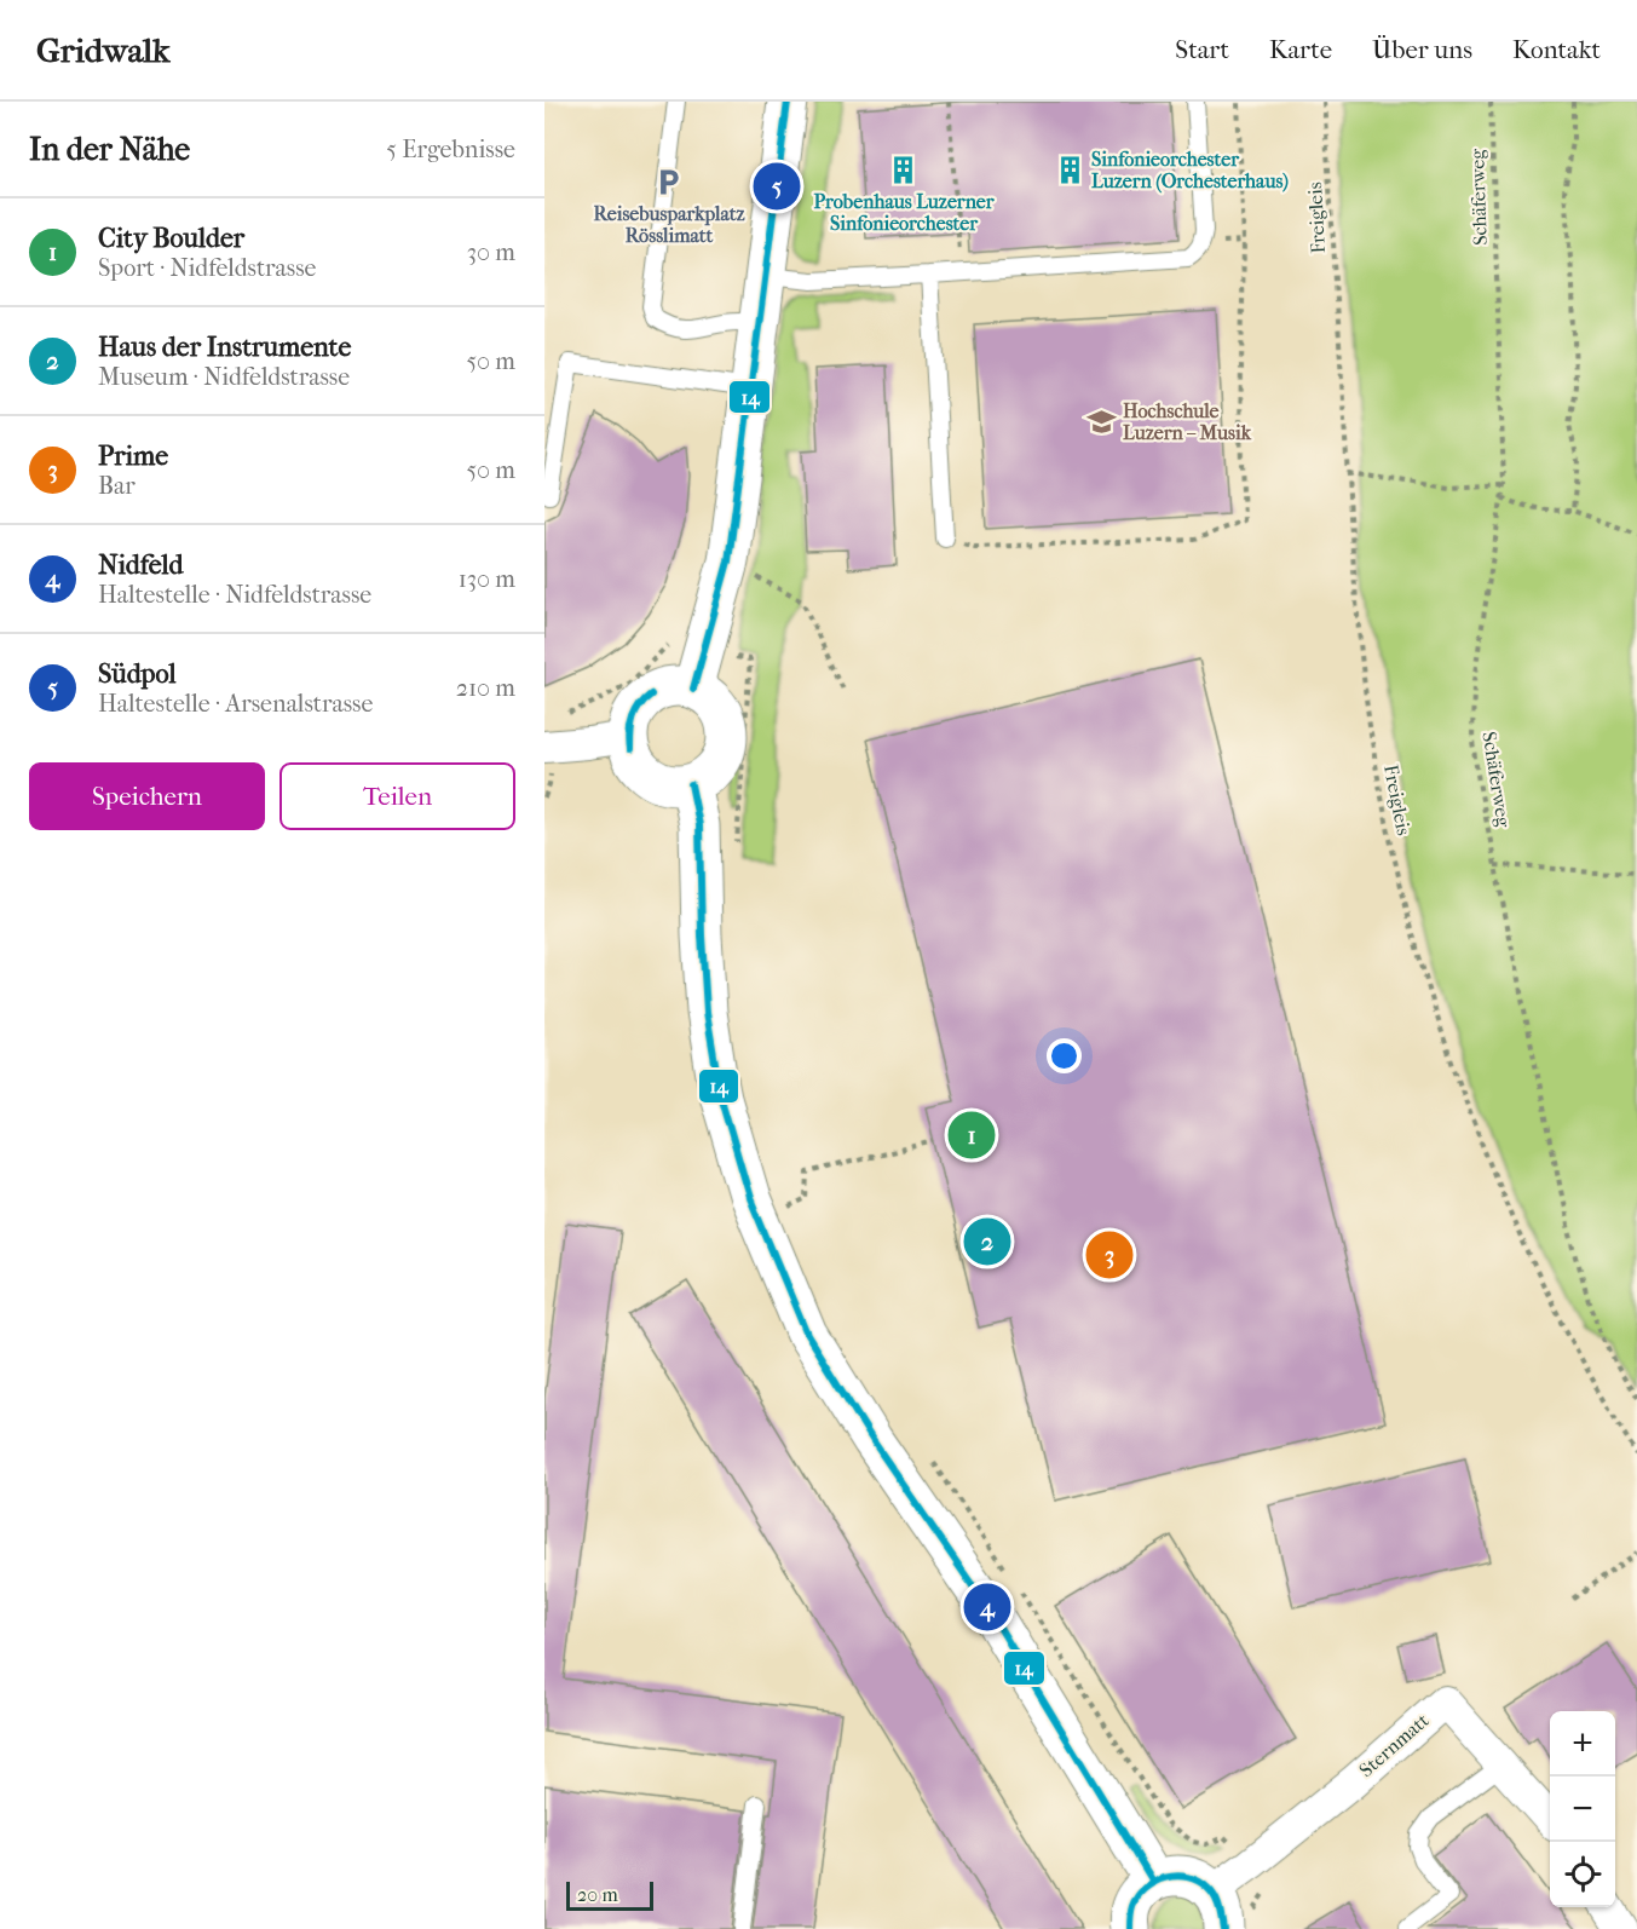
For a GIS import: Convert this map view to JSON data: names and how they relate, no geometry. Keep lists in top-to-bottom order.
{
  "streets": {
    "street": ["Sternmatt"],
    "path": ["Schäferweg", "Freigleis"]
  },
  "places": {
    "building": ["Sinfonieorchester Luzern (Orchesterhaus)", "Probenhaus Luzerner Sinfonieorchester"],
    "parking": ["Reisebusparkplatz Rösslimatt"],
    "school or university": ["Hochschule Luzern – Musik"]
  },
  "lines": ["transit line 14"],
  "scale_bar": "20 m",
  "page": {
    "header": "Gridwalk",
    "nav": [
      "Start",
      "Karte",
      "Über uns",
      "Kontakt"
    ],
    "heading": ["In der Nähe", "5 Ergebnisse"],
    "pins": [
      "5",
      "1",
      "2",
      "3",
      "4"
    ],
    "list": [
      {
        "mark": "1",
        "name": "City Boulder",
        "note": "Sport · Nidfeldstrasse",
        "value": "30 m"
      },
      {
        "mark": "2",
        "name": "Haus der Instrumente",
        "note": "Museum · Nidfeldstrasse",
        "value": "50 m"
      },
      {
        "mark": "3",
        "name": "Prime",
        "note": "Bar",
        "value": "50 m"
      },
      {
        "mark": "4",
        "name": "Nidfeld",
        "note": "Haltestelle · Nidfeldstrasse",
        "value": "130 m"
      },
      {
        "mark": "5",
        "name": "Südpol",
        "note": "Haltestelle · Arsenalstrasse",
        "value": "210 m"
      }
    ],
    "buttons": ["Speichern", "Teilen"],
    "map_buttons": ["+", "−"],
    "scale": "20 m"
  }
}
